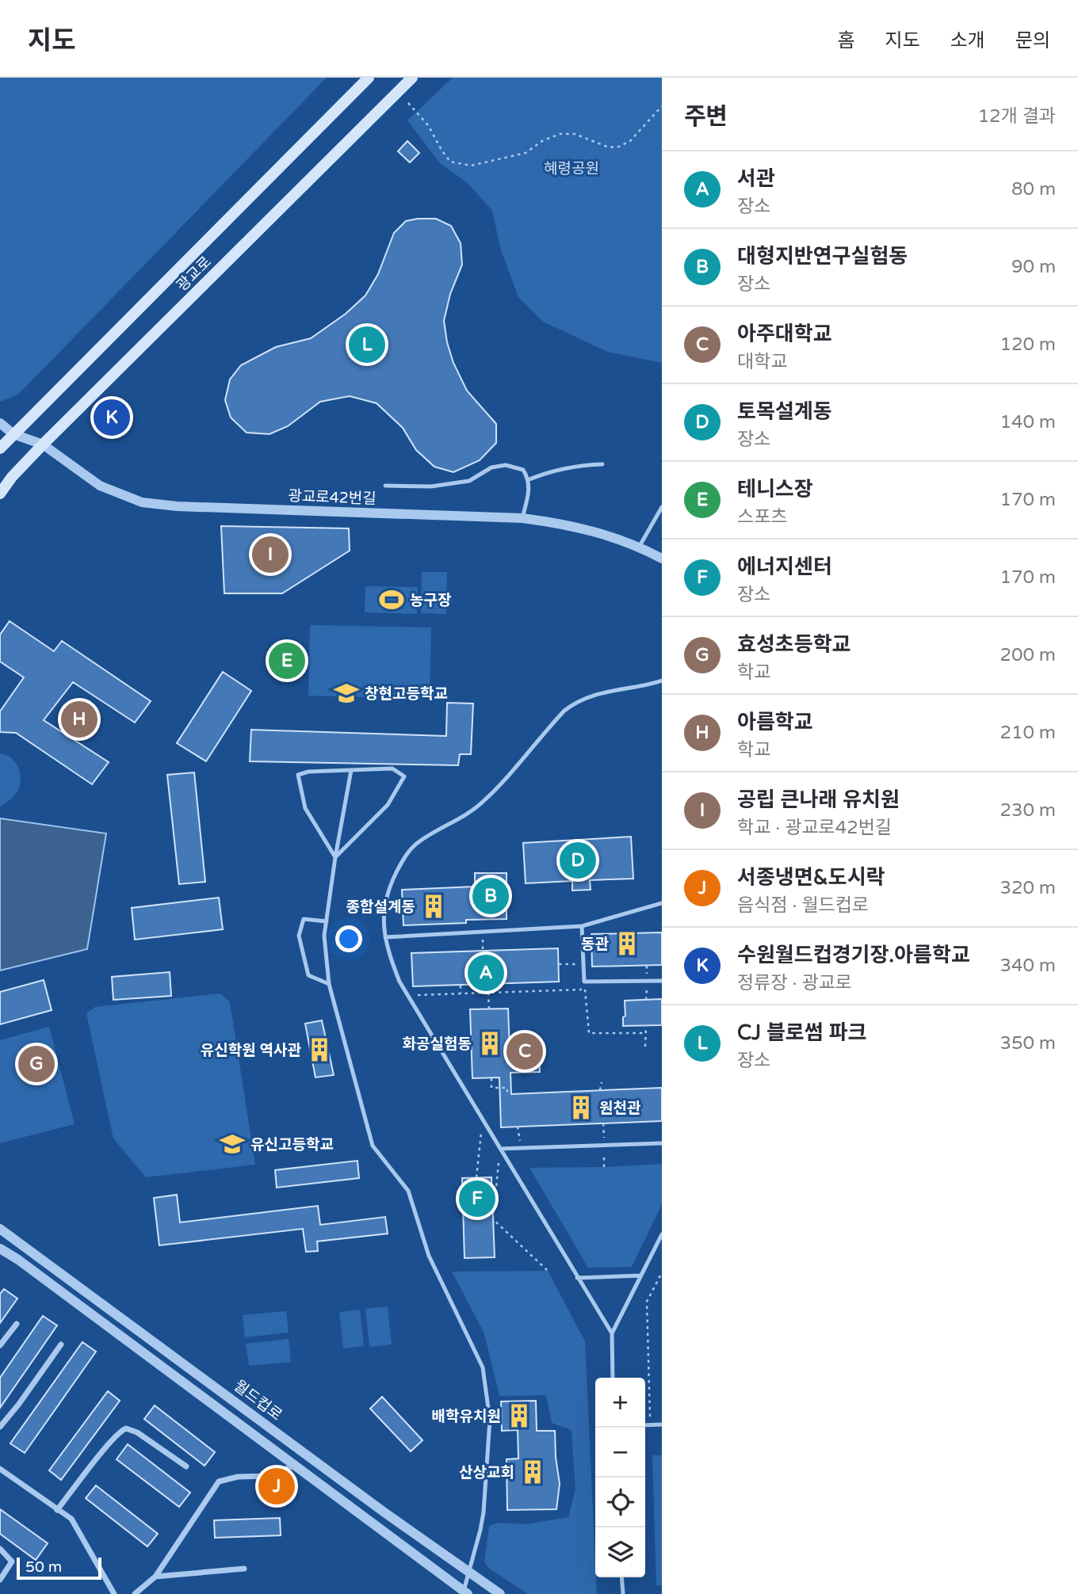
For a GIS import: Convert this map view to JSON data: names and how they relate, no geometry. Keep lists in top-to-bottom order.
{
  "streets": {
    "main road": ["광교로"],
    "street": ["광교로42번길", "월드컵로"]
  },
  "crossings": [
    ["광교로", "광교로42번길"]
  ],
  "parks": ["혜령공원"],
  "places": {
    "sports": ["농구장"],
    "school or university": ["창현고등학교", "유신고등학교"],
    "building": [
      "종합설계동",
      "동관",
      "화공실험동",
      "유신학원 역사관",
      "원천관",
      "배학유치원",
      "산상교회"
    ]
  },
  "scale_bar": "50 m",
  "page": {
    "header": "지도",
    "nav": [
      "홈",
      "지도",
      "소개",
      "문의"
    ],
    "heading": ["주변", "12개 결과"],
    "list": [
      {
        "mark": "A",
        "name": "서관",
        "note": "장소",
        "value": "80 m"
      },
      {
        "mark": "B",
        "name": "대형지반연구실험동",
        "note": "장소",
        "value": "90 m"
      },
      {
        "mark": "C",
        "name": "아주대학교",
        "note": "대학교",
        "value": "120 m"
      },
      {
        "mark": "D",
        "name": "토목설계동",
        "note": "장소",
        "value": "140 m"
      },
      {
        "mark": "E",
        "name": "테니스장",
        "note": "스포츠",
        "value": "170 m"
      },
      {
        "mark": "F",
        "name": "에너지센터",
        "note": "장소",
        "value": "170 m"
      },
      {
        "mark": "G",
        "name": "효성초등학교",
        "note": "학교",
        "value": "200 m"
      },
      {
        "mark": "H",
        "name": "아름학교",
        "note": "학교",
        "value": "210 m"
      },
      {
        "mark": "I",
        "name": "공립 큰나래 유치원",
        "note": "학교 · 광교로42번길",
        "value": "230 m"
      },
      {
        "mark": "J",
        "name": "서종냉면&도시락",
        "note": "음식점 · 월드컵로",
        "value": "320 m"
      },
      {
        "mark": "K",
        "name": "수원월드컵경기장.아름학교",
        "note": "정류장 · 광교로",
        "value": "340 m"
      },
      {
        "mark": "L",
        "name": "CJ 블로썸 파크",
        "note": "장소",
        "value": "350 m"
      }
    ],
    "pins": [
      "L",
      "K",
      "I",
      "E",
      "H",
      "D",
      "B",
      "A",
      "C",
      "G",
      "F",
      "J"
    ],
    "map_buttons": ["+", "−"],
    "scale": "50 m"
  }
}
